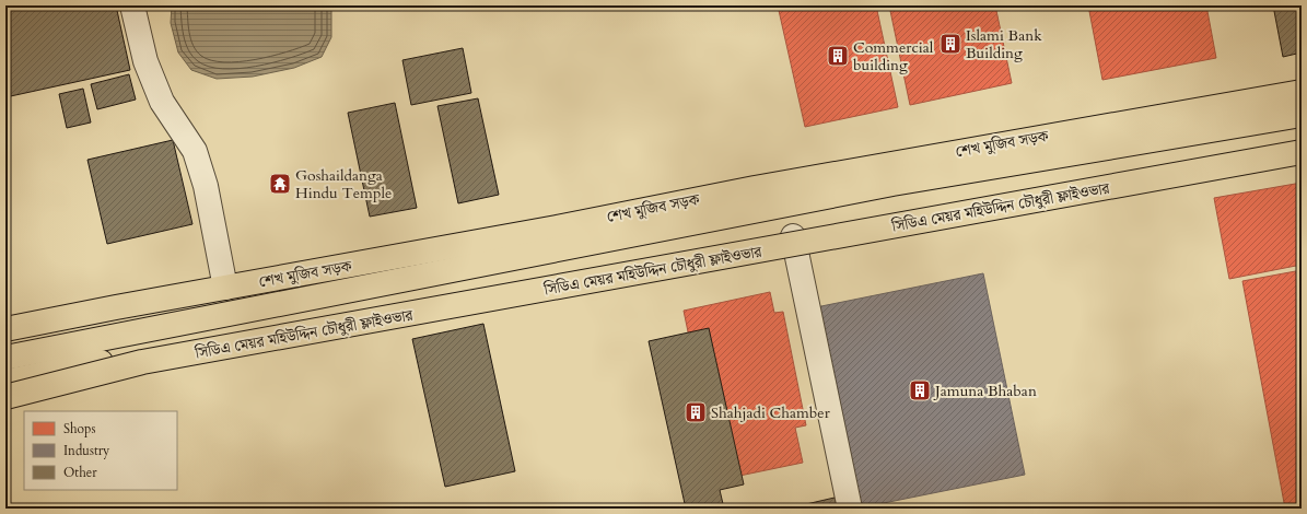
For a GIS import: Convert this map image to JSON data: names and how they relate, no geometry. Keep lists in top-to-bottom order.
{
  "streets": {
    "highway": ["শেখ মুজিব সড়ক", "সিডিএ মেয়র মহিউদ্দিন চৌধুরী ফ্লাইওভার"]
  },
  "places": {
    "building": [
      "Islami Bank Building",
      "Commercial building",
      "Jamuna Bhaban",
      "Shahjadi Chamber"
    ],
    "temple": ["Goshaildanga Hindu Temple"]
  },
  "legend": ["Shops", "Industry", "Other"]
}
